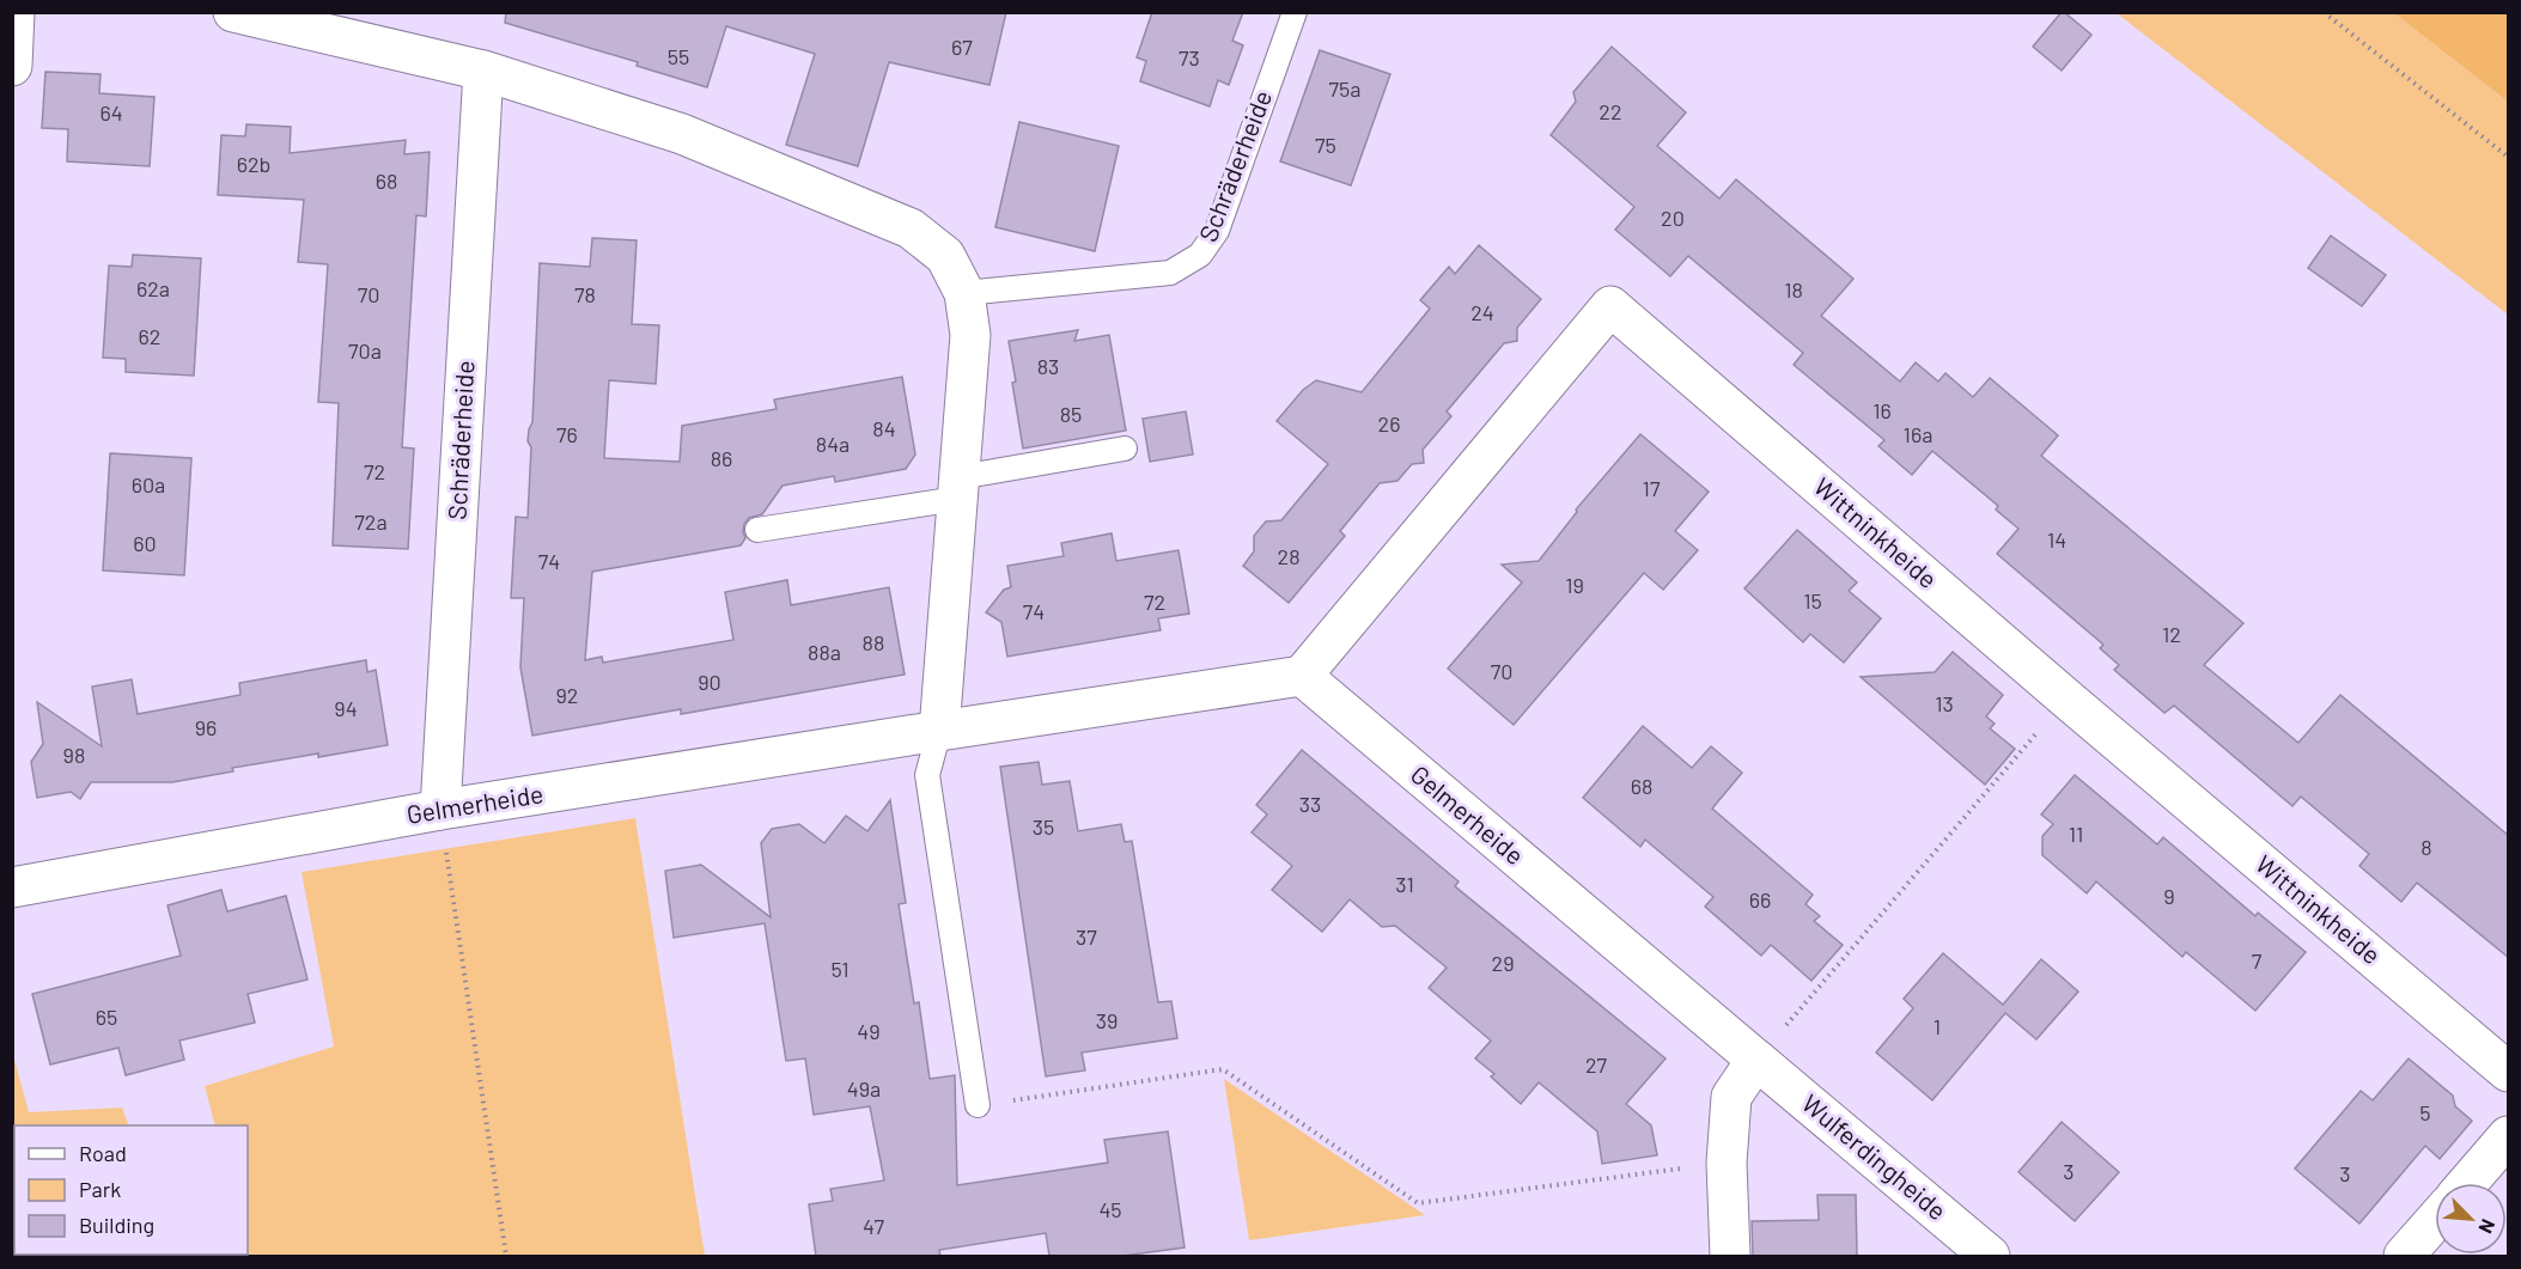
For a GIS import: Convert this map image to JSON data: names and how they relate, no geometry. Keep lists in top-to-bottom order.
{
  "streets": {
    "street": [
      "Schräderheide",
      "Wittninkheide",
      "Gelmerheide",
      "Wulferdingheide"
    ]
  },
  "crossings": [
    ["Schräderheide", "Gelmerheide"],
    ["Wittninkheide", "Gelmerheide"],
    ["Gelmerheide", "Wulferdingheide"]
  ],
  "house_numbers": [
    "67",
    "55",
    "73",
    "75a",
    "22",
    "64",
    "75",
    "62b",
    "68",
    "20",
    "62a",
    "18",
    "70",
    "78",
    "24",
    "62",
    "70a",
    "83",
    "16",
    "85",
    "26",
    "84",
    "76",
    "16a",
    "84a",
    "86",
    "72",
    "60a",
    "17",
    "72a",
    "14",
    "60",
    "28",
    "74",
    "19",
    "15",
    "72",
    "74",
    "12",
    "88",
    "88a",
    "70",
    "90",
    "92",
    "13",
    "94",
    "96",
    "98",
    "68",
    "33",
    "35",
    "11",
    "8",
    "31",
    "9",
    "66",
    "37",
    "7",
    "29",
    "51",
    "65",
    "39",
    "1",
    "49",
    "27",
    "49a",
    "5",
    "3",
    "3",
    "45",
    "47"
  ],
  "legend": ["Road", "Park", "Building"],
  "north": "bottom right"
}
